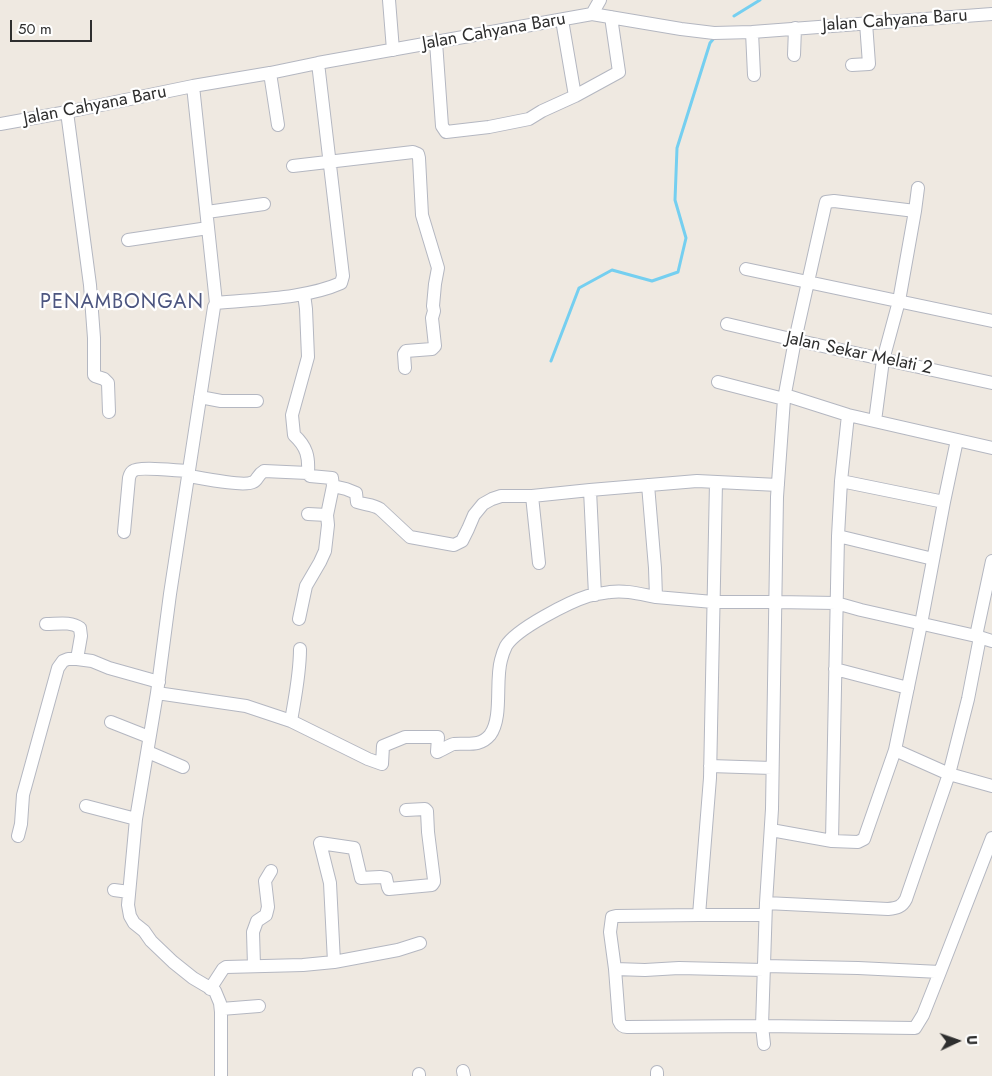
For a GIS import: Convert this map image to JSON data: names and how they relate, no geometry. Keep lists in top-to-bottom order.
{
  "streets": {
    "street": ["Jalan Cahyana Baru", "Jalan Sekar Melati 2"]
  },
  "districts": ["PENAMBONGAN"],
  "scale_bar": "50 m",
  "north": "right"
}
